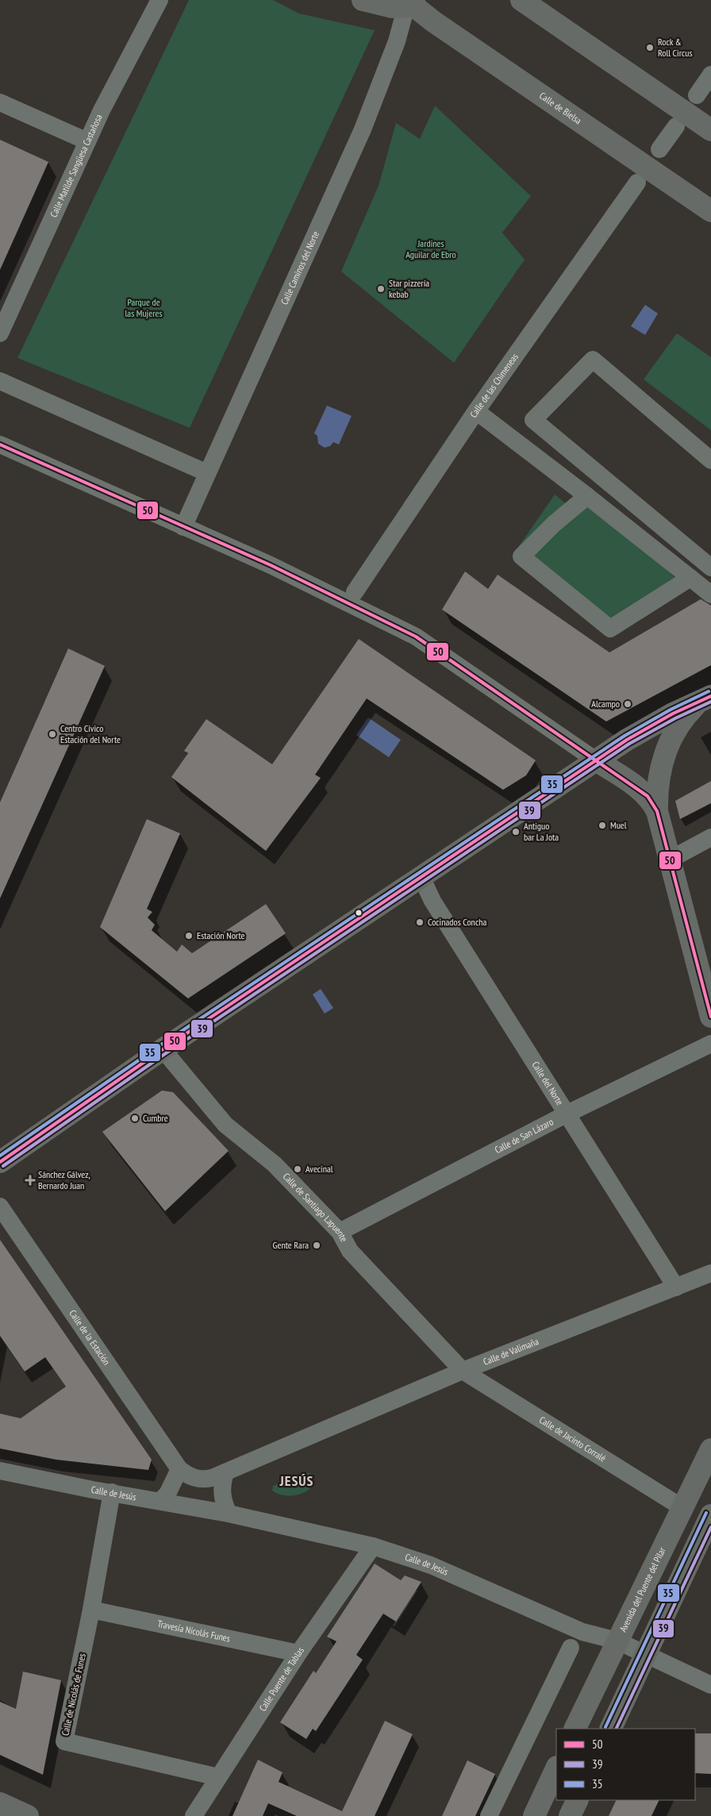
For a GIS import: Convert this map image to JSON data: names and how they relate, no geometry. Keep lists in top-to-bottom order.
{
  "streets": {
    "main road": ["Calle de Bielsa", "Avenida del Puente del Pilar"],
    "street": [
      "Calle Matilde Sangüesa Castañosa",
      "Calle Caminos del Norte",
      "Calle de las Chimeneas",
      "Calle del Norte",
      "Calle de San Lázaro",
      "Calle de Santiago Lapuente",
      "Calle de la Estación",
      "Calle de Valimaña",
      "Calle de Jacinto Corralé",
      "Calle de Jesús",
      "Travesía Nicolás Funes",
      "Calle Puente de Tablas",
      "Calle de Nicolás de Funes"
    ]
  },
  "crossings": [
    ["Calle de Bielsa", "Calle Caminos del Norte"],
    ["Calle del Norte", "Calle de San Lázaro"],
    ["Calle del Norte", "Calle de Valimaña"],
    ["Calle de San Lázaro", "Calle de Santiago Lapuente"],
    ["Calle de Santiago Lapuente", "Calle de Valimaña"],
    ["Calle de Santiago Lapuente", "Calle de Jacinto Corralé"],
    ["Calle de Valimaña", "Calle de Jacinto Corralé"],
    ["Calle de Jacinto Corralé", "Avenida del Puente del Pilar"],
    ["Calle de Jesús", "Avenida del Puente del Pilar"],
    ["Calle de Jesús", "Calle Puente de Tablas"],
    ["Calle de Jesús", "Calle de Nicolás de Funes"],
    ["Travesía Nicolás Funes", "Calle Puente de Tablas"],
    ["Travesía Nicolás Funes", "Calle de Nicolás de Funes"],
    ["Calle Puente de Tablas", "Calle de Nicolás de Funes"]
  ],
  "districts": ["JESÚS"],
  "parks": ["Jardines Aguilar de Ebro", "Parque de las Mujeres"],
  "places": {
    "other": [
      "Rock & Roll Circus",
      "Star pizzería kebab",
      "Alcampo",
      "Centro Civico Estación del Norte",
      "Muel",
      "Antiguo bar La Jota",
      "Cocinados Concha",
      "Estación Norte",
      "Cumbre",
      "Avecinal",
      "Gente Rara"
    ],
    "health": ["Sánchez Gálvez, Bernardo Juan"]
  },
  "lines": ["transit line 50", "transit line 35", "transit line 39"],
  "legend": ["50", "39", "35"]
}
